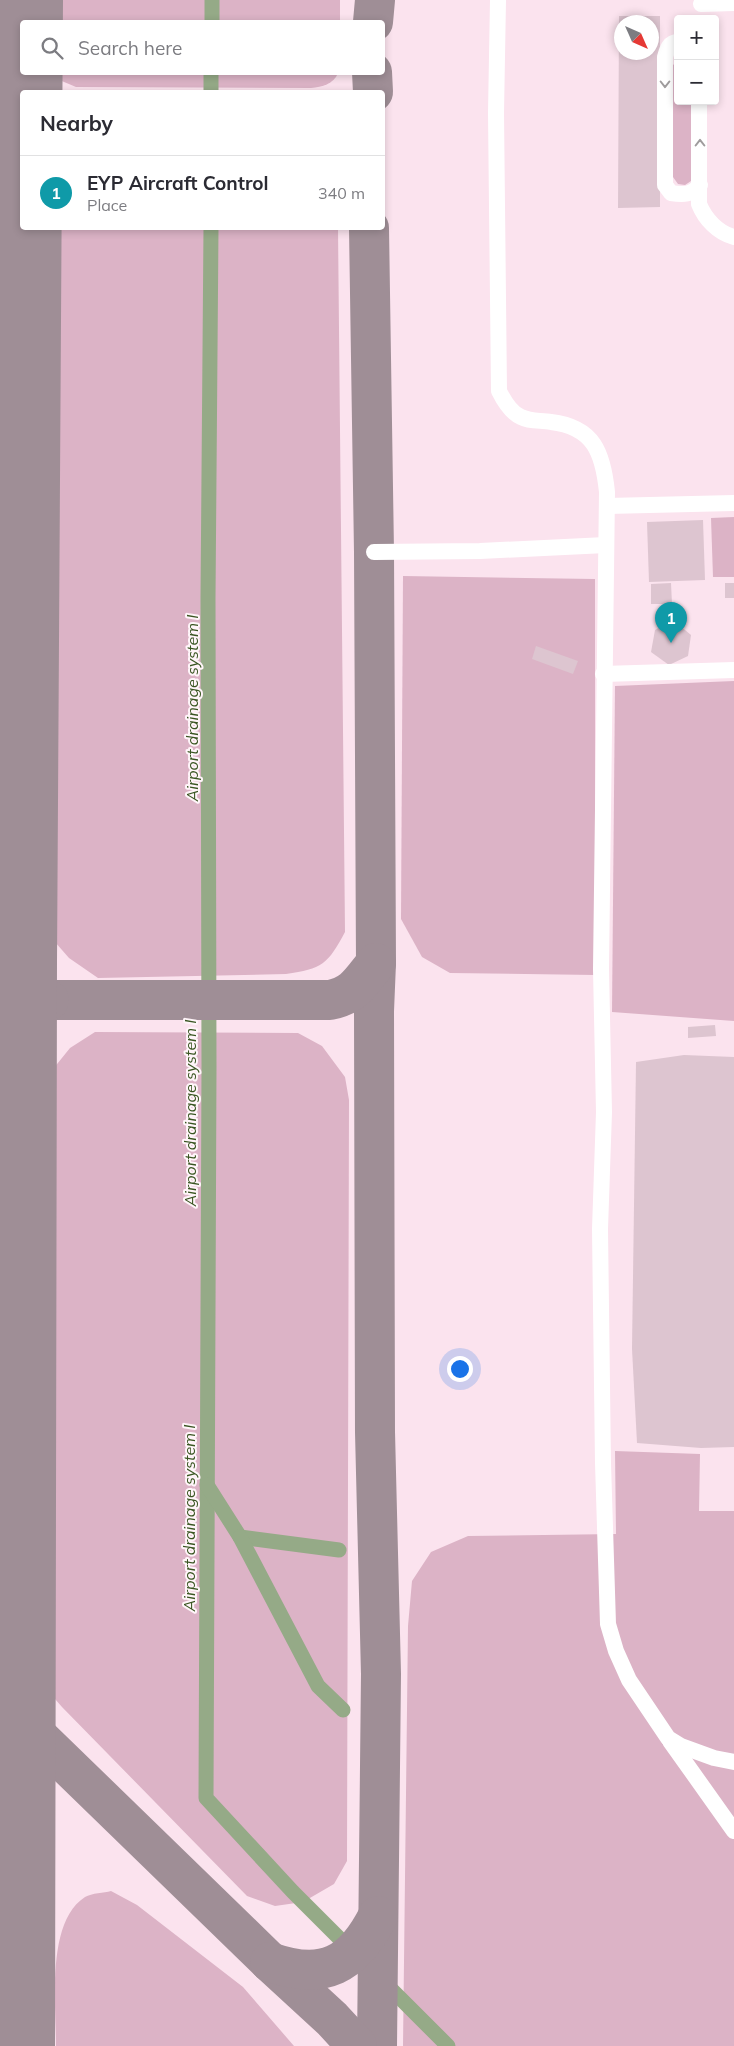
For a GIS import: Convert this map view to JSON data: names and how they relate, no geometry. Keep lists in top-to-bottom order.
{
  "water": ["Airport drainage system I"],
  "north": "bottom right",
  "page": {
    "map_buttons": ["+", "−"],
    "search": "Search here",
    "heading": "Nearby",
    "list": [
      {
        "mark": "1",
        "name": "EYP Aircraft Control",
        "note": "Place",
        "value": "340 m"
      }
    ],
    "pins": "1"
  }
}
